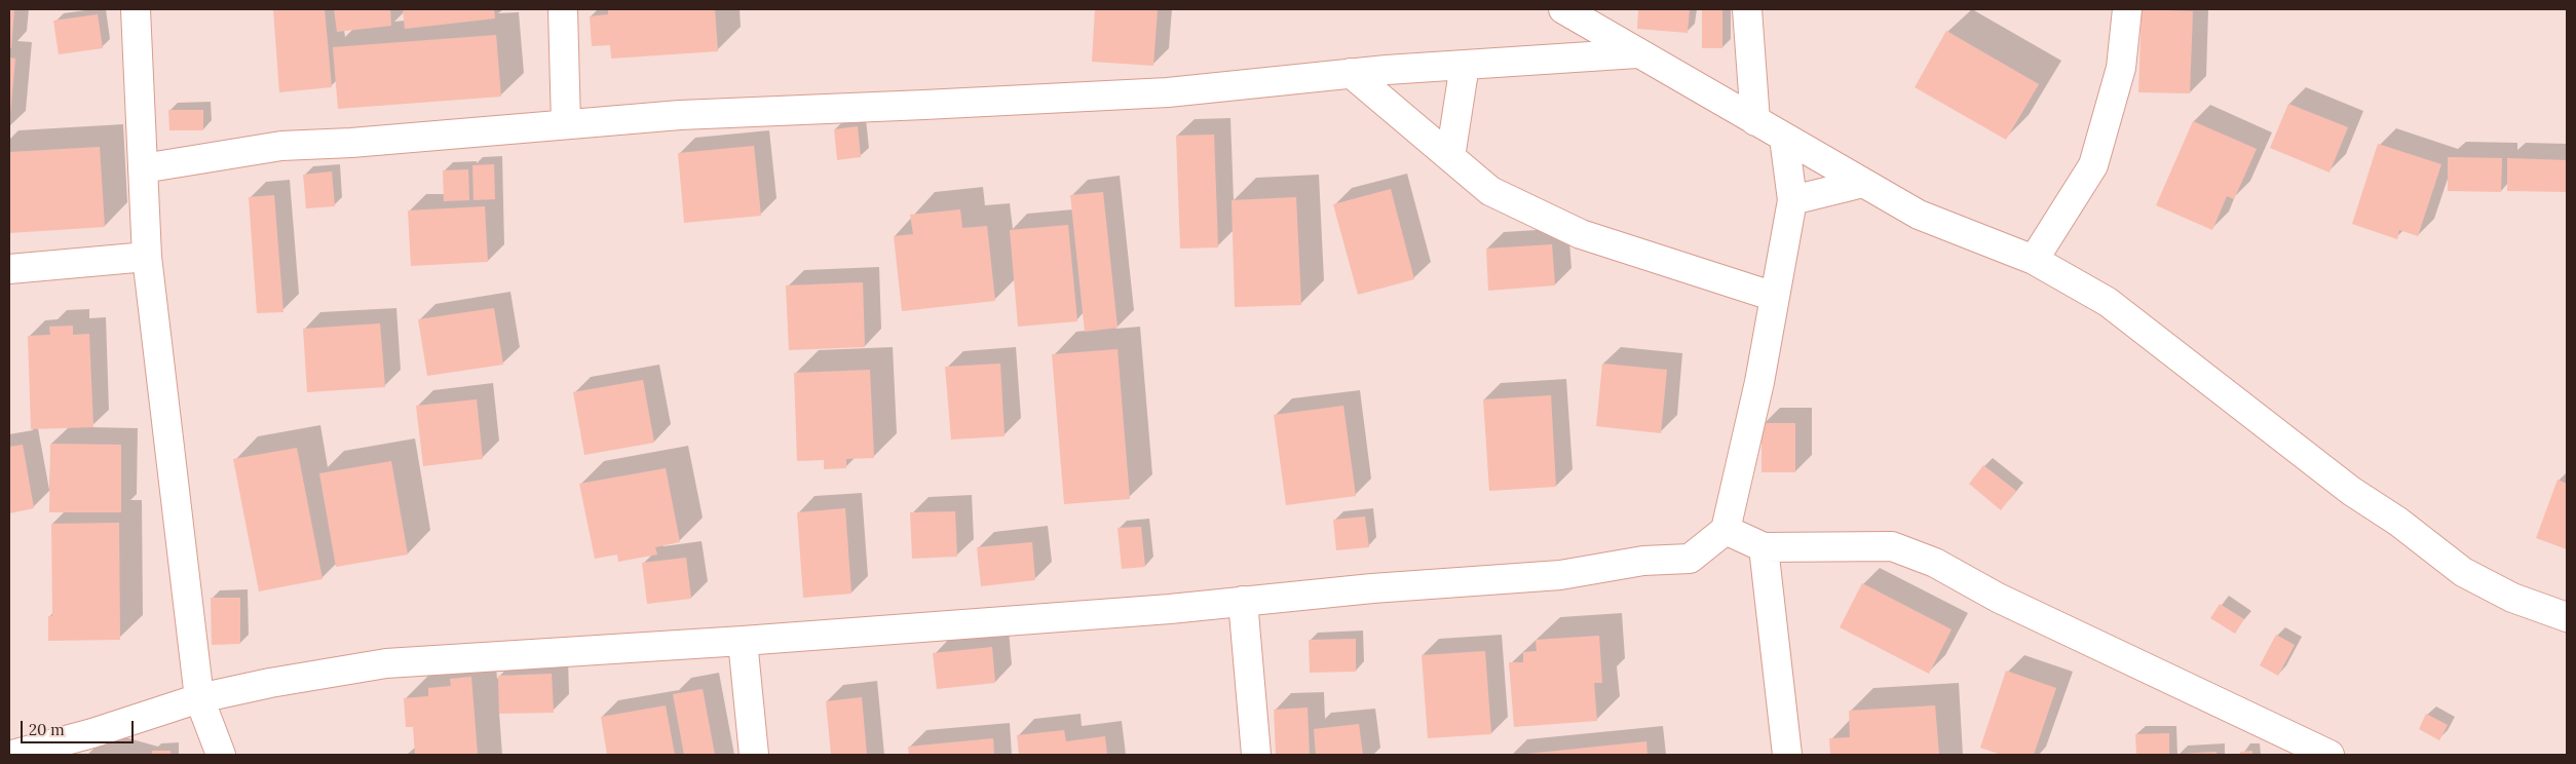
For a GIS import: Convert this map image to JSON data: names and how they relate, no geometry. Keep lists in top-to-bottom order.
{
  "scale_bar": "20 m"
}
